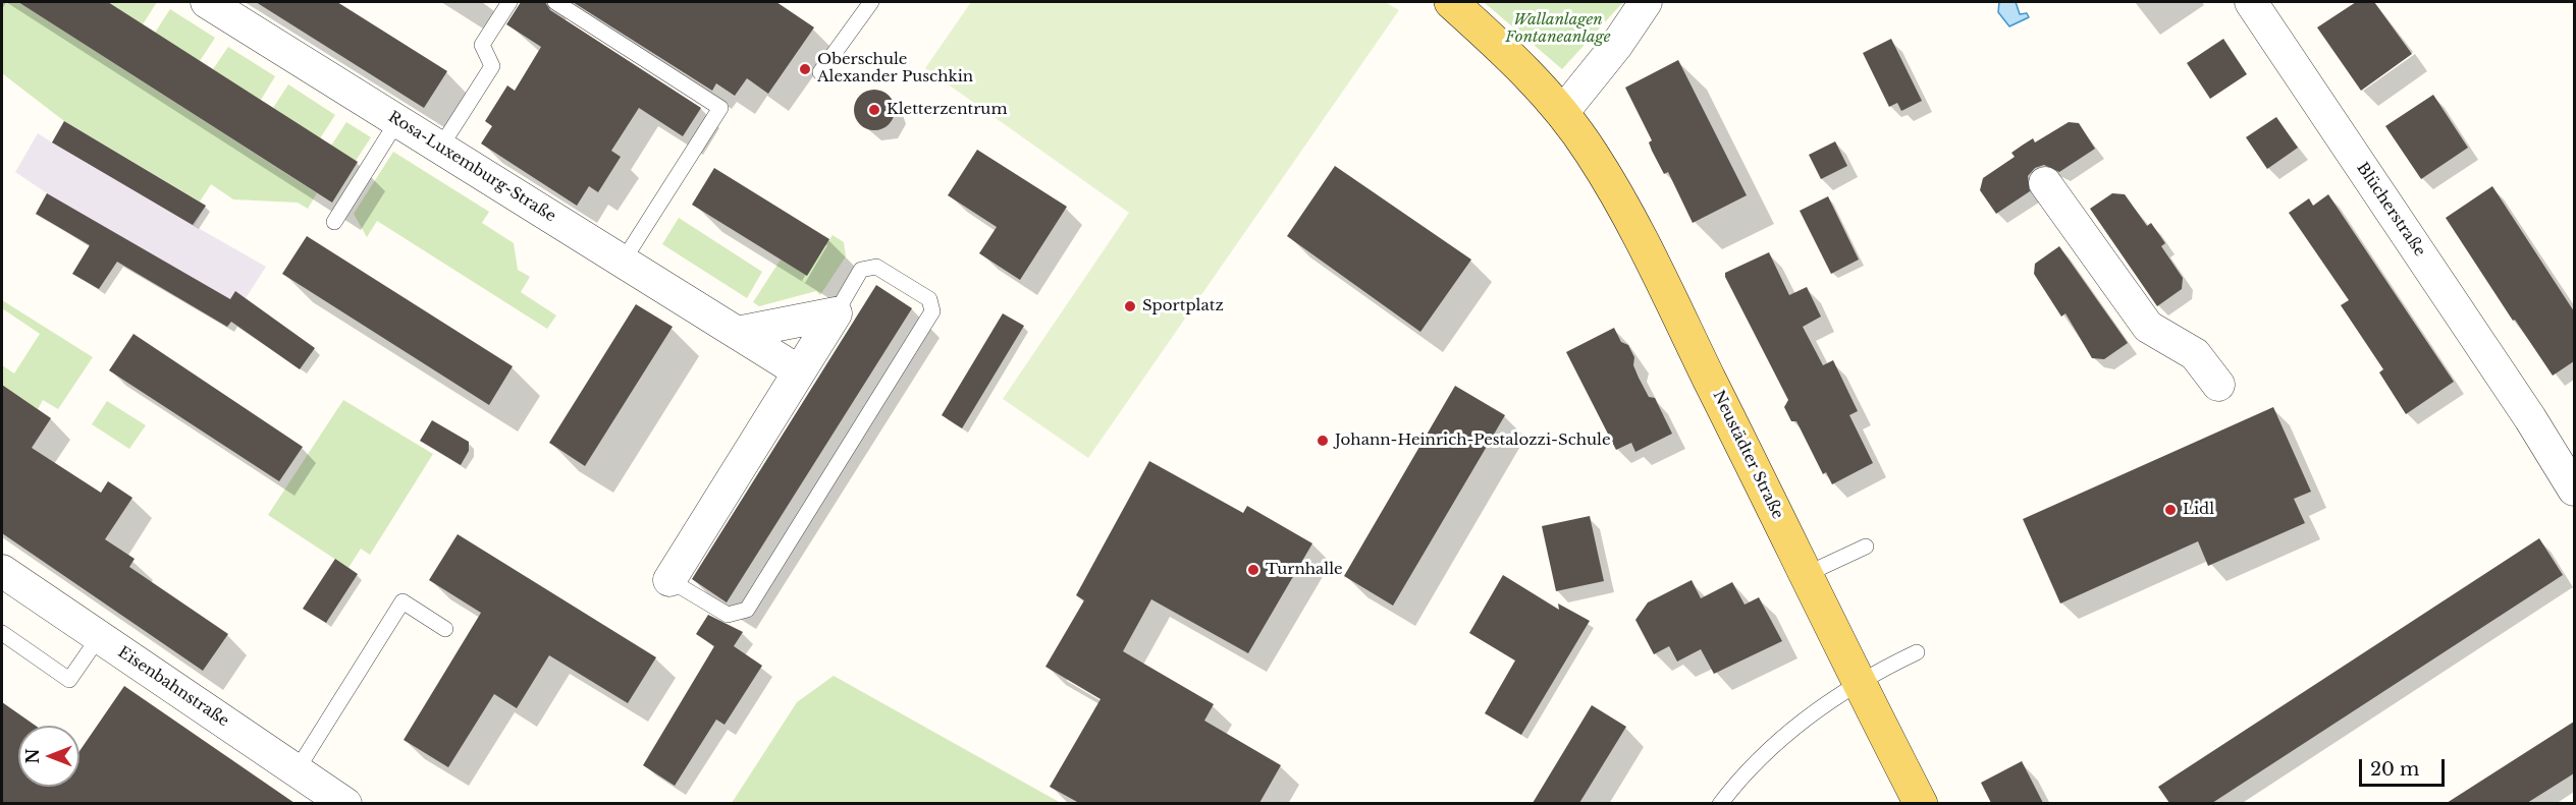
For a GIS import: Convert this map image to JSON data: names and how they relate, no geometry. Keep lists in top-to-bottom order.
{
  "streets": {
    "main road": ["Neustädter Straße"],
    "street": ["Rosa-Luxemburg-Straße", "Blücherstraße", "Eisenbahnstraße"]
  },
  "parks": ["Wallanlagen Fontaneanlage"],
  "places": [
    "Oberschule Alexander Puschkin",
    "Kletterzentrum",
    "Sportplatz",
    "Johann-Heinrich-Pestalozzi-Schule",
    "Lidl",
    "Turnhalle"
  ],
  "scale_bar": "20 m",
  "north": "left"
}
